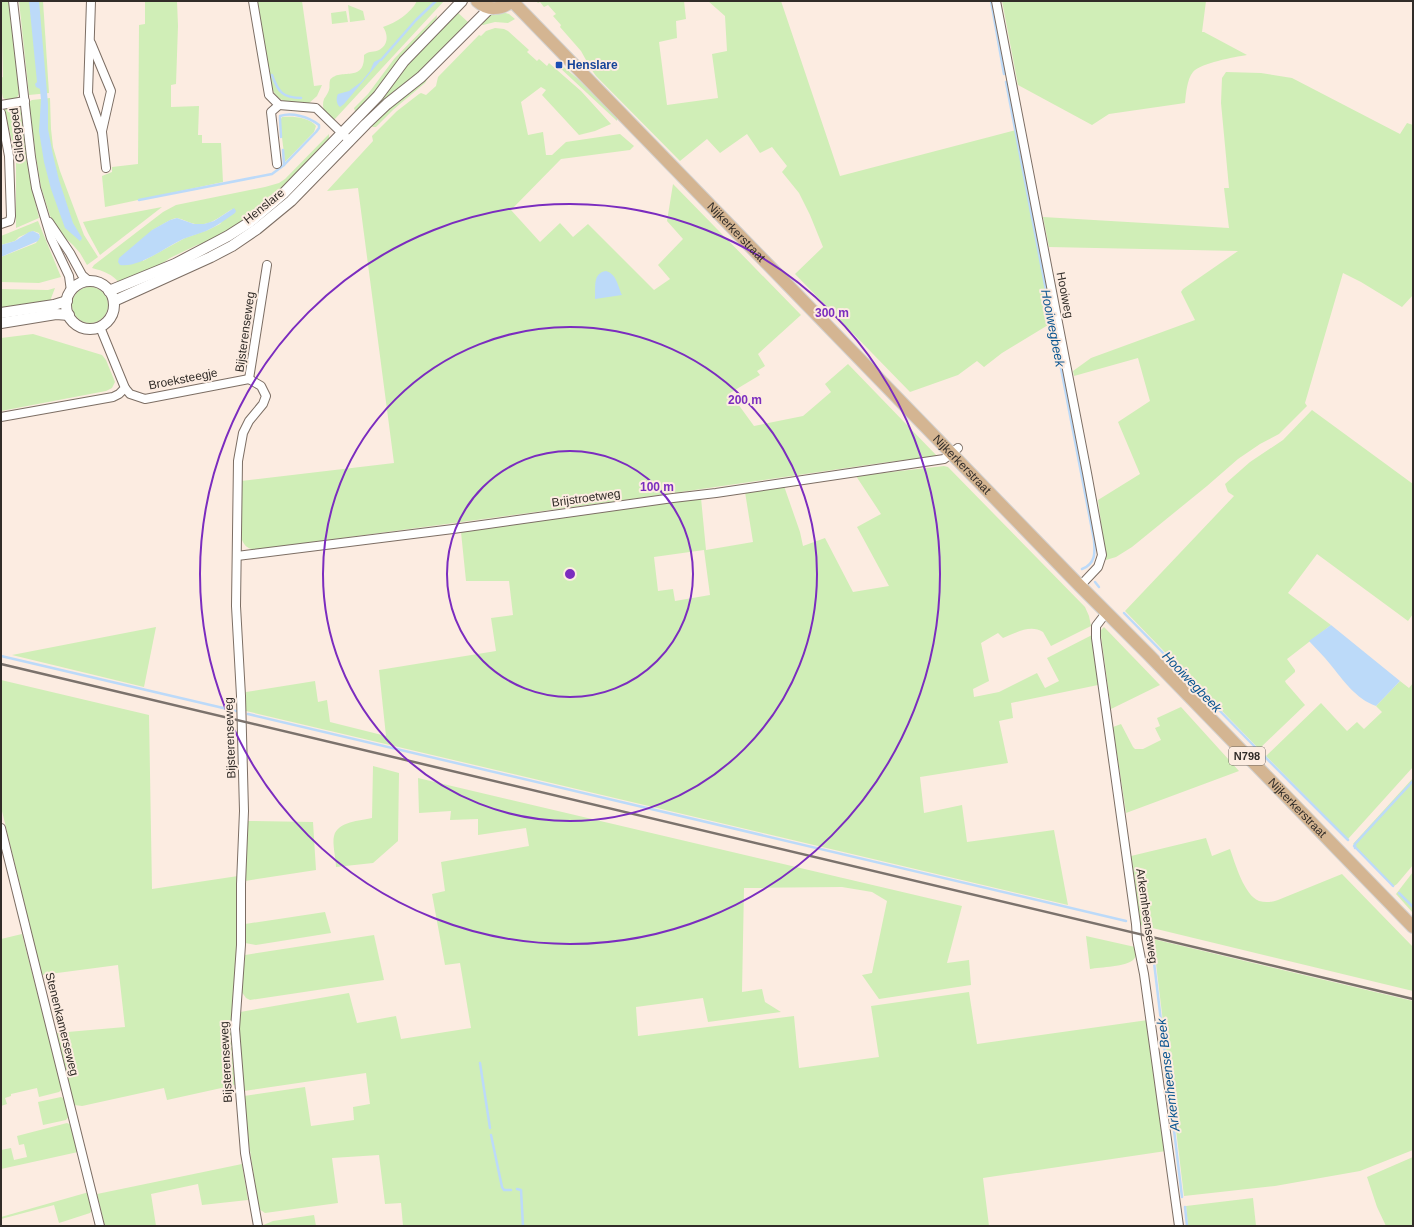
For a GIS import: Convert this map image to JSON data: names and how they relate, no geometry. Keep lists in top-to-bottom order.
{
  "streets": {
    "main road": ["Nijkerkerstraat", "N798"],
    "street": [
      "Gildegoed",
      "Henslare",
      "Hooiweg",
      "Bijsterenseweg",
      "Broeksteegje",
      "Brijstroetweg",
      "Arkemheenseweg",
      "Stenenkamerseweg"
    ]
  },
  "crossings": [
    ["Gildegoed", "Henslare"],
    ["Henslare", "N798"],
    ["Nijkerkerstraat", "Hooiweg"],
    ["Nijkerkerstraat", "Brijstroetweg"],
    ["Nijkerkerstraat", "N798"],
    ["Nijkerkerstraat", "Arkemheenseweg"],
    ["Bijsterenseweg", "Broeksteegje"],
    ["Bijsterenseweg", "Brijstroetweg"]
  ],
  "water": ["Hooiwegbeek", "Arkemheense Beek"],
  "places": {
    "transit": ["Henslare"]
  },
  "rings": ["300 m", "200 m", "100 m"]
}
